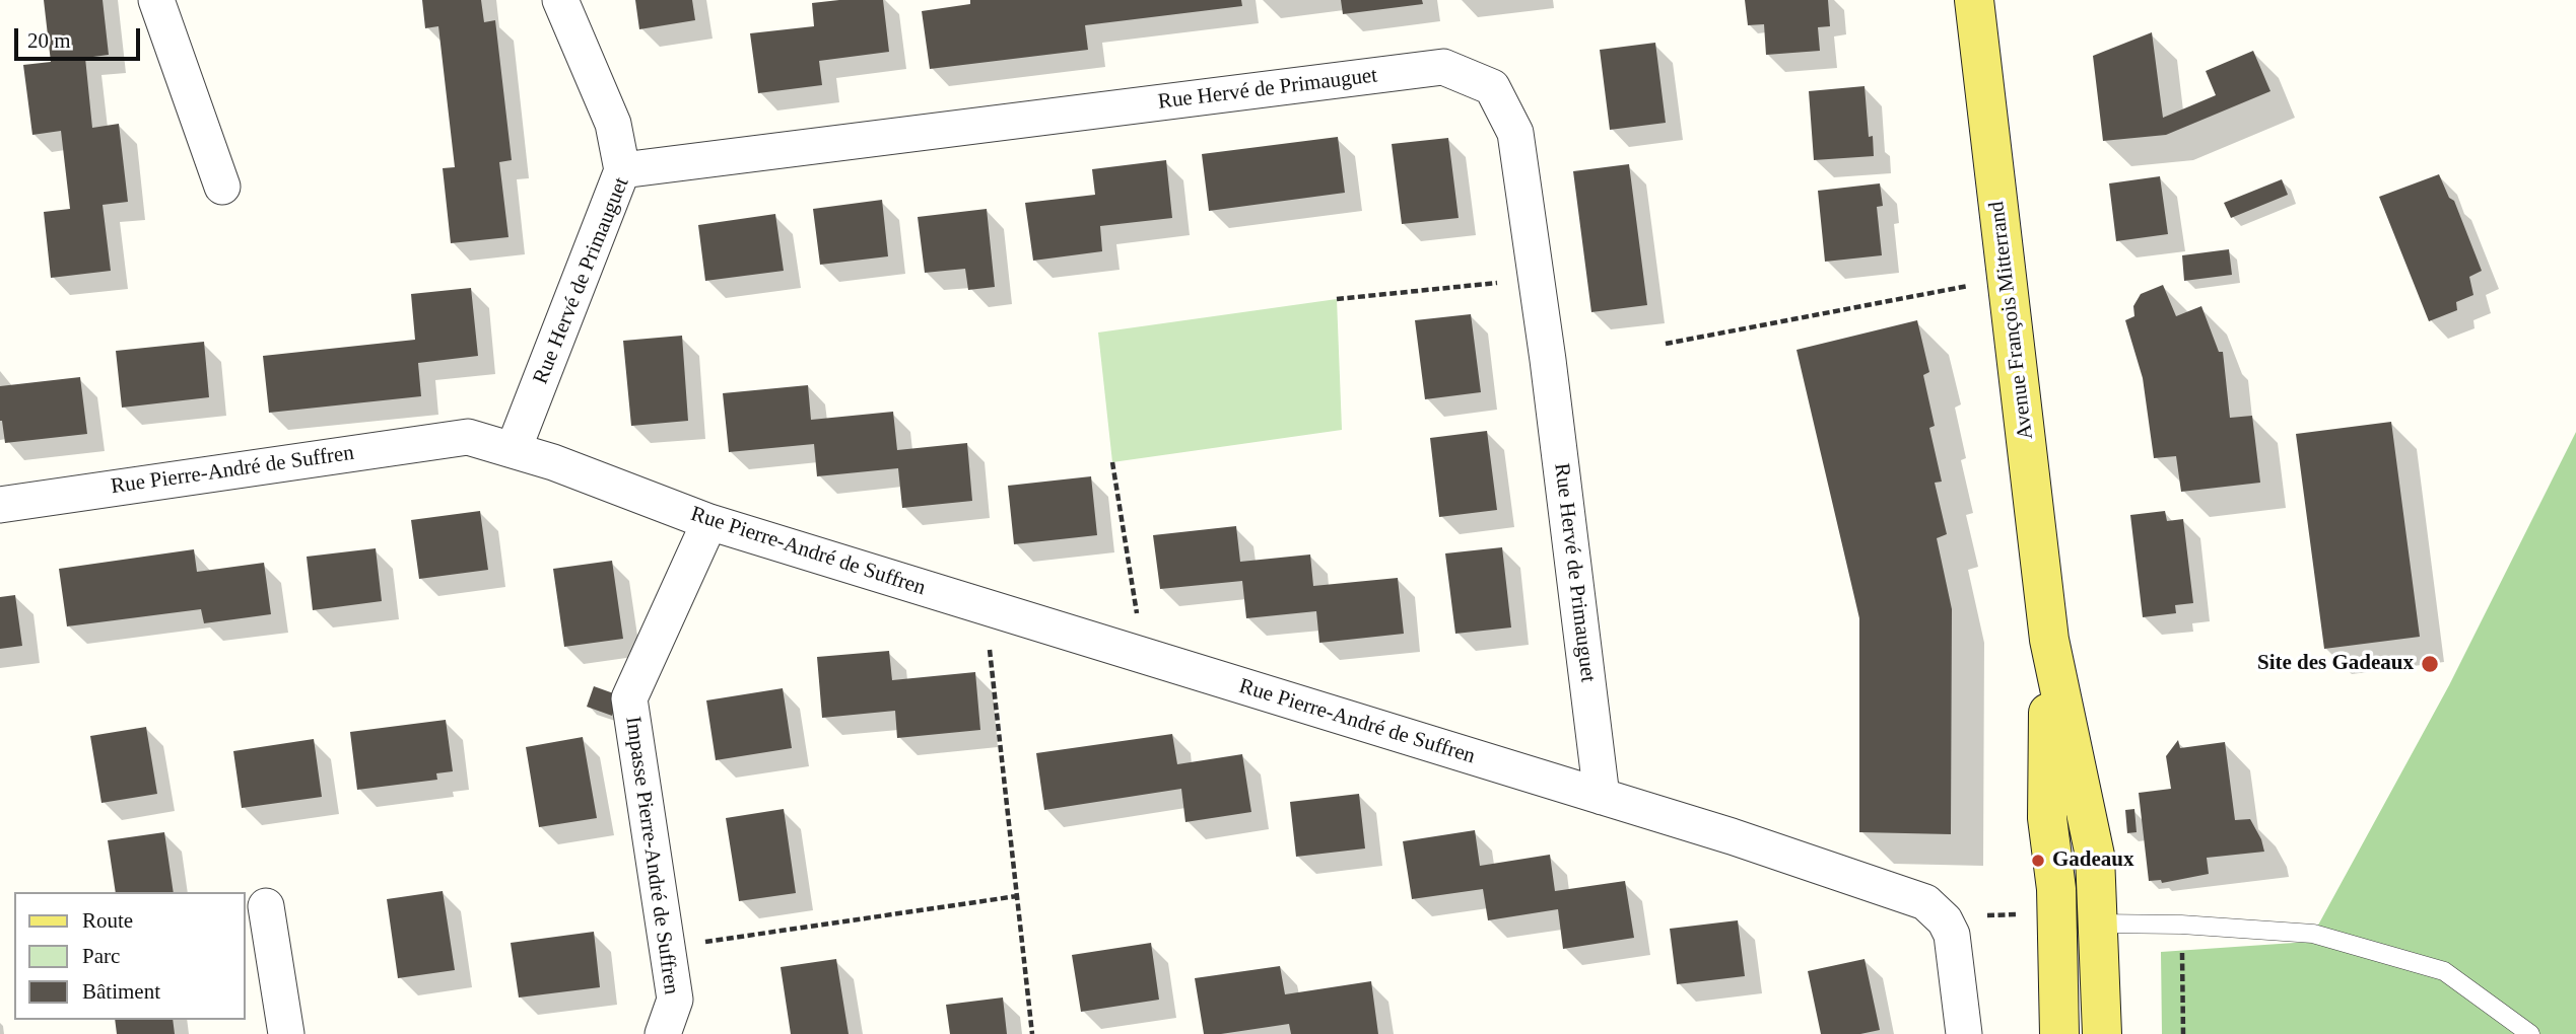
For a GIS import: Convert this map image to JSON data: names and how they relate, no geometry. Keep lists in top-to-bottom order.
{
  "streets": {
    "main road": ["Avenue François Mitterrand"],
    "street": ["Rue Hervé de Primauguet", "Rue Pierre-André de Suffren", "Impasse Pierre-André de Suffren"]
  },
  "crossings": [
    ["Rue Hervé de Primauguet", "Rue Pierre-André de Suffren"],
    ["Rue Pierre-André de Suffren", "Impasse Pierre-André de Suffren"]
  ],
  "places": ["Site des Gadeaux", "Gadeaux"],
  "legend": ["Route", "Parc", "Bâtiment"],
  "scale_bar": "20 m"
}
